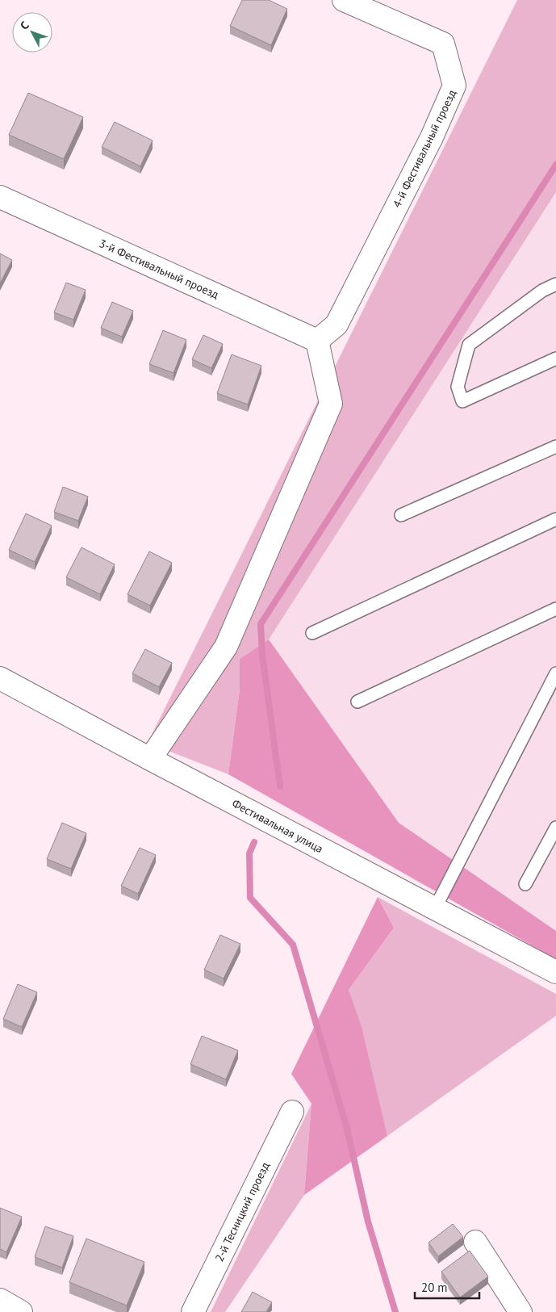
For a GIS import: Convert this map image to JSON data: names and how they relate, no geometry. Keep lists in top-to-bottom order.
{
  "streets": {
    "street": [
      "4-й Фестивальный проезд",
      "3-й Фестивальный проезд",
      "Фестивальная улица",
      "2-й Тесницкий проезд"
    ]
  },
  "crossings": [
    ["4-й Фестивальный проезд", "3-й Фестивальный проезд"]
  ],
  "scale_bar": "20 m",
  "north": "top left"
}
